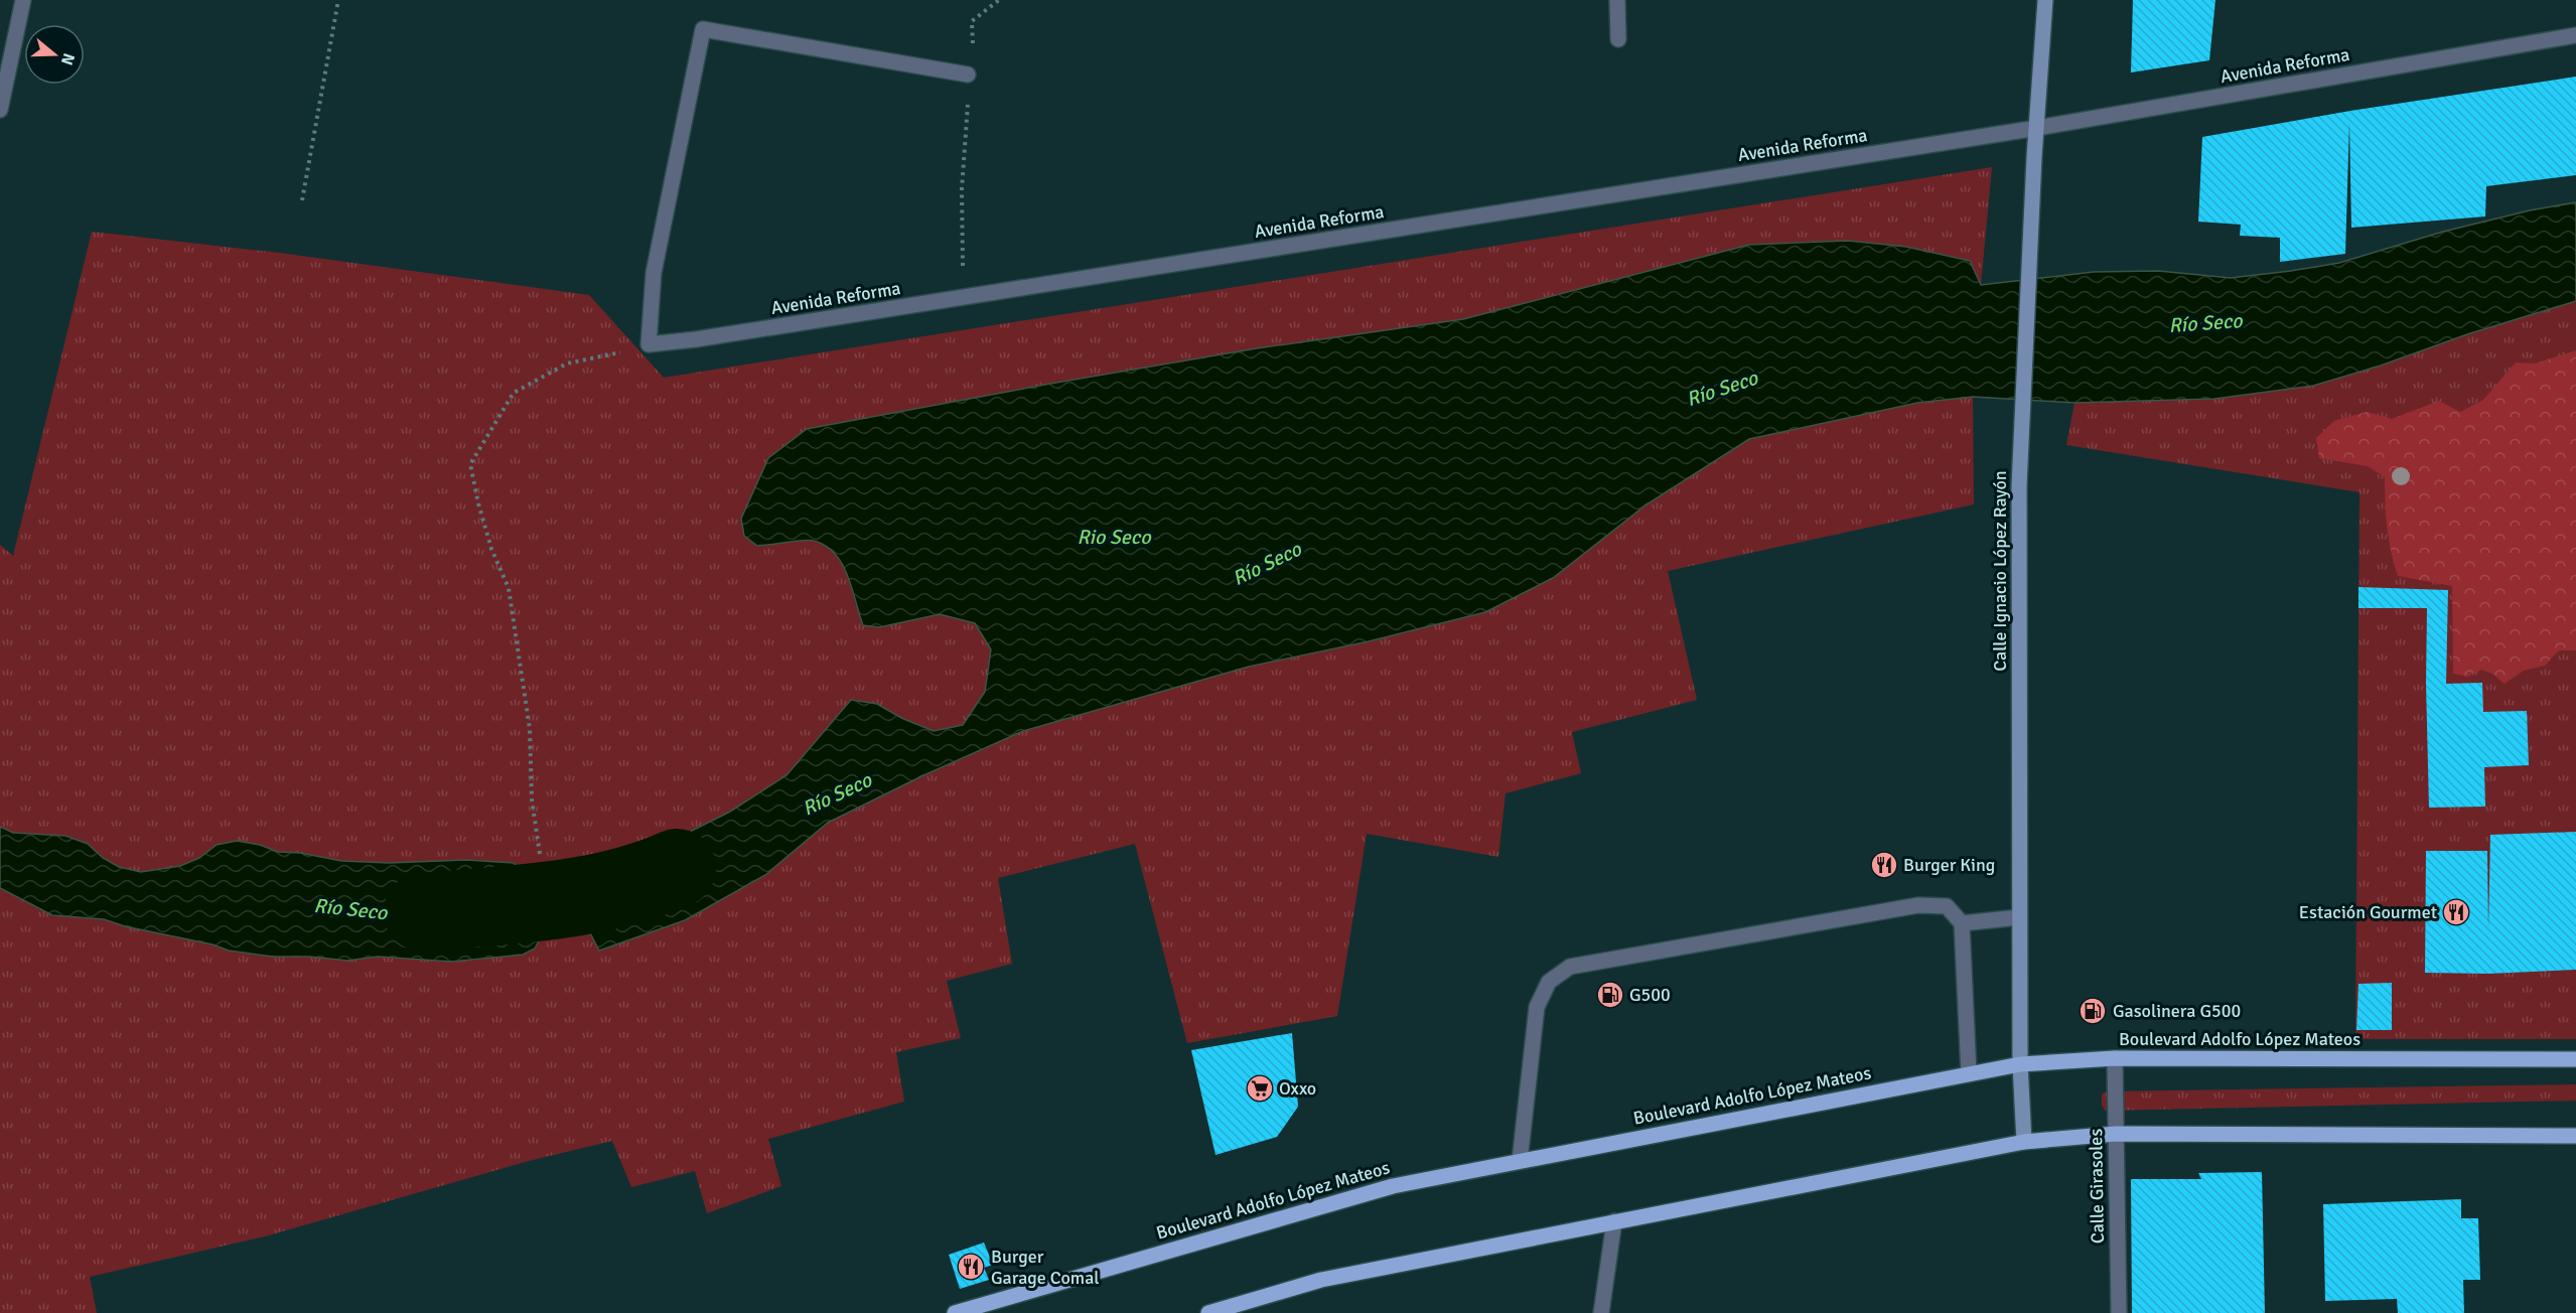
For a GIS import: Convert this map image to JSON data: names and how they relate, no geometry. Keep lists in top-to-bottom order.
{
  "streets": {
    "main road": ["Calle Ignacio López Rayón", "Boulevard Adolfo López Mateos"],
    "street": ["Avenida Reforma", "Calle Girasoles"]
  },
  "crossings": [
    ["Avenida Reforma", "Calle Ignacio López Rayón"],
    ["Calle Ignacio López Rayón", "Boulevard Adolfo López Mateos"],
    ["Boulevard Adolfo López Mateos", "Calle Girasoles"]
  ],
  "water": ["Río Seco", "Rio Seco"],
  "places": {
    "restaurant": ["Burger King", "Estación Gourmet", "Burger Garage Comal"],
    "fuel station": ["G500", "Gasolinera G500"],
    "supermarket": ["Oxxo"]
  },
  "north": "right"
}
